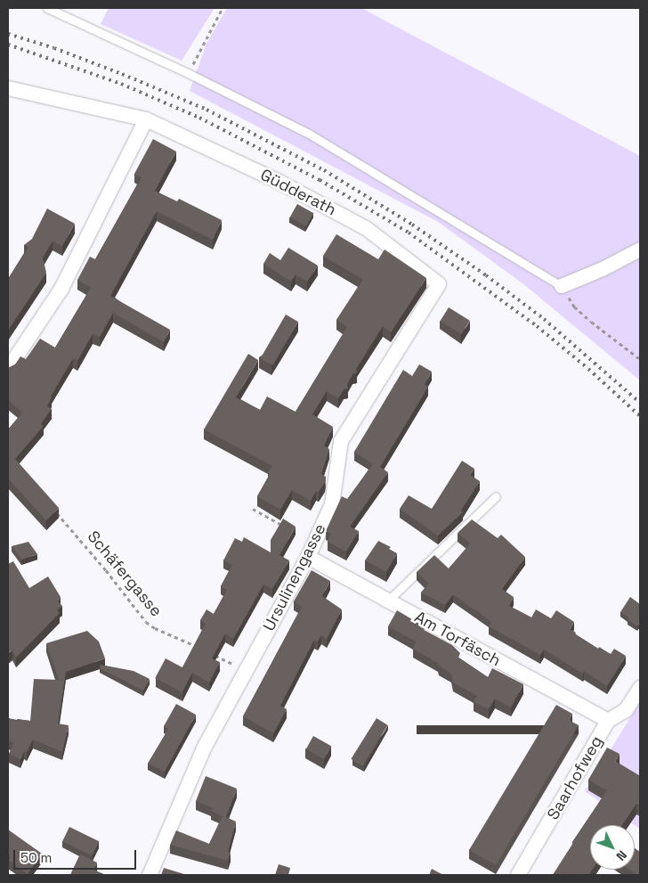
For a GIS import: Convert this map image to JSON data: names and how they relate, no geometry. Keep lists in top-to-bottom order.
{
  "streets": {
    "street": [
      "Güdderath",
      "Ursulinengasse",
      "Am Torfäsch",
      "Saarhofweg"
    ],
    "path": ["Schäfergasse"]
  },
  "crossings": [
    ["Güdderath", "Ursulinengasse"],
    ["Ursulinengasse", "Am Torfäsch"],
    ["Am Torfäsch", "Saarhofweg"]
  ],
  "scale_bar": "50 m",
  "north": "bottom right"
}
